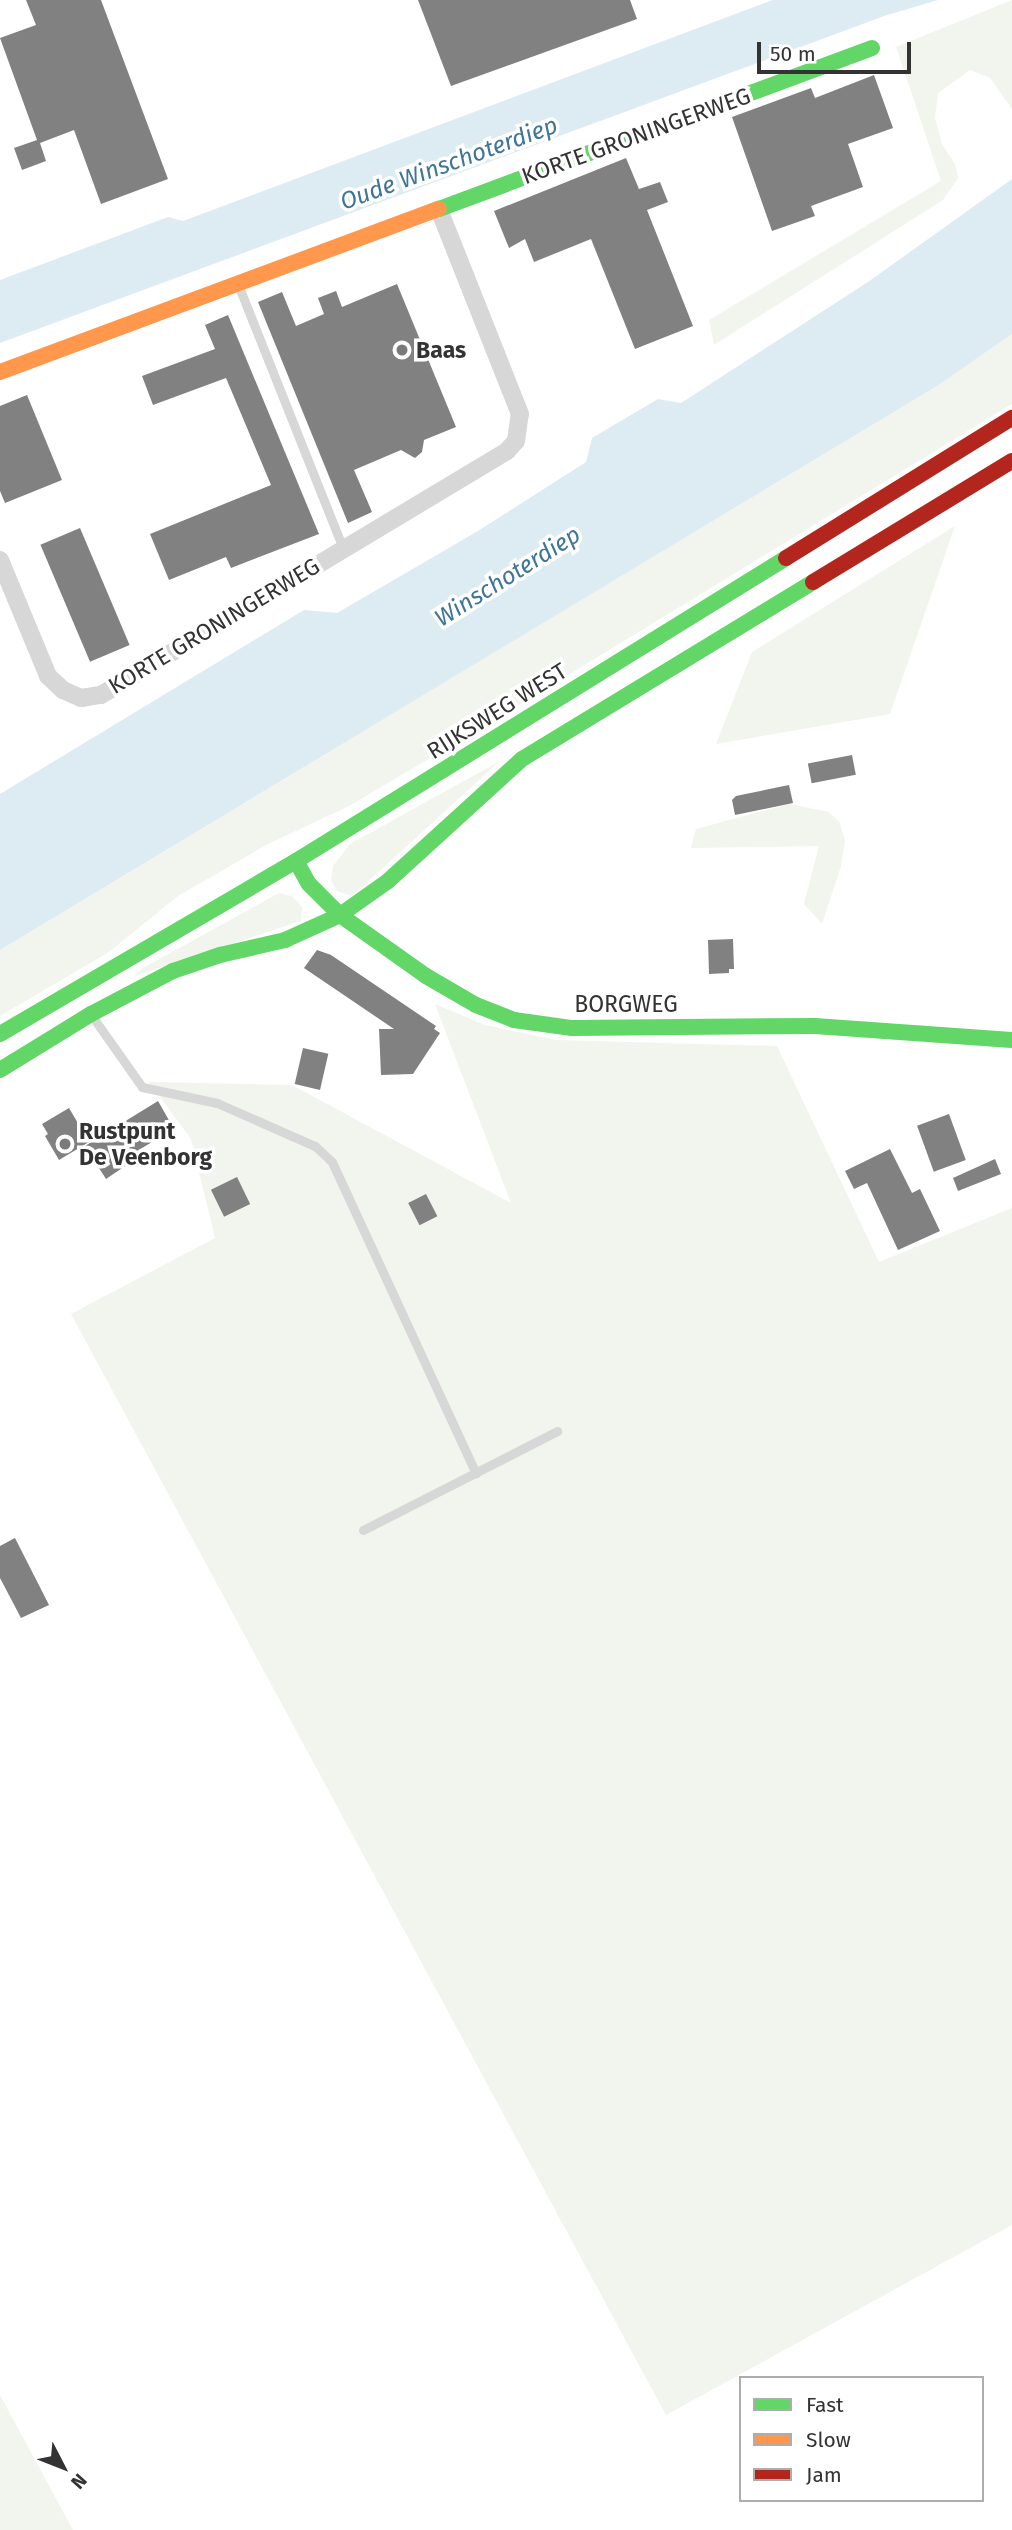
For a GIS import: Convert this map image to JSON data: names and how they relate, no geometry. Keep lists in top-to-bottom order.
{
  "streets": {
    "street": ["KORTE GRONINGERWEG", "RIJKSWEG WEST", "BORGWEG"]
  },
  "crossings": [
    ["RIJKSWEG WEST", "BORGWEG"]
  ],
  "water": ["Oude Winschoterdiep", "Winschoterdiep"],
  "places": ["Baas", "Rustpunt De Veenborg"],
  "legend": ["Fast", "Slow", "Jam"],
  "scale_bar": "50 m",
  "north": "bottom right"
}
